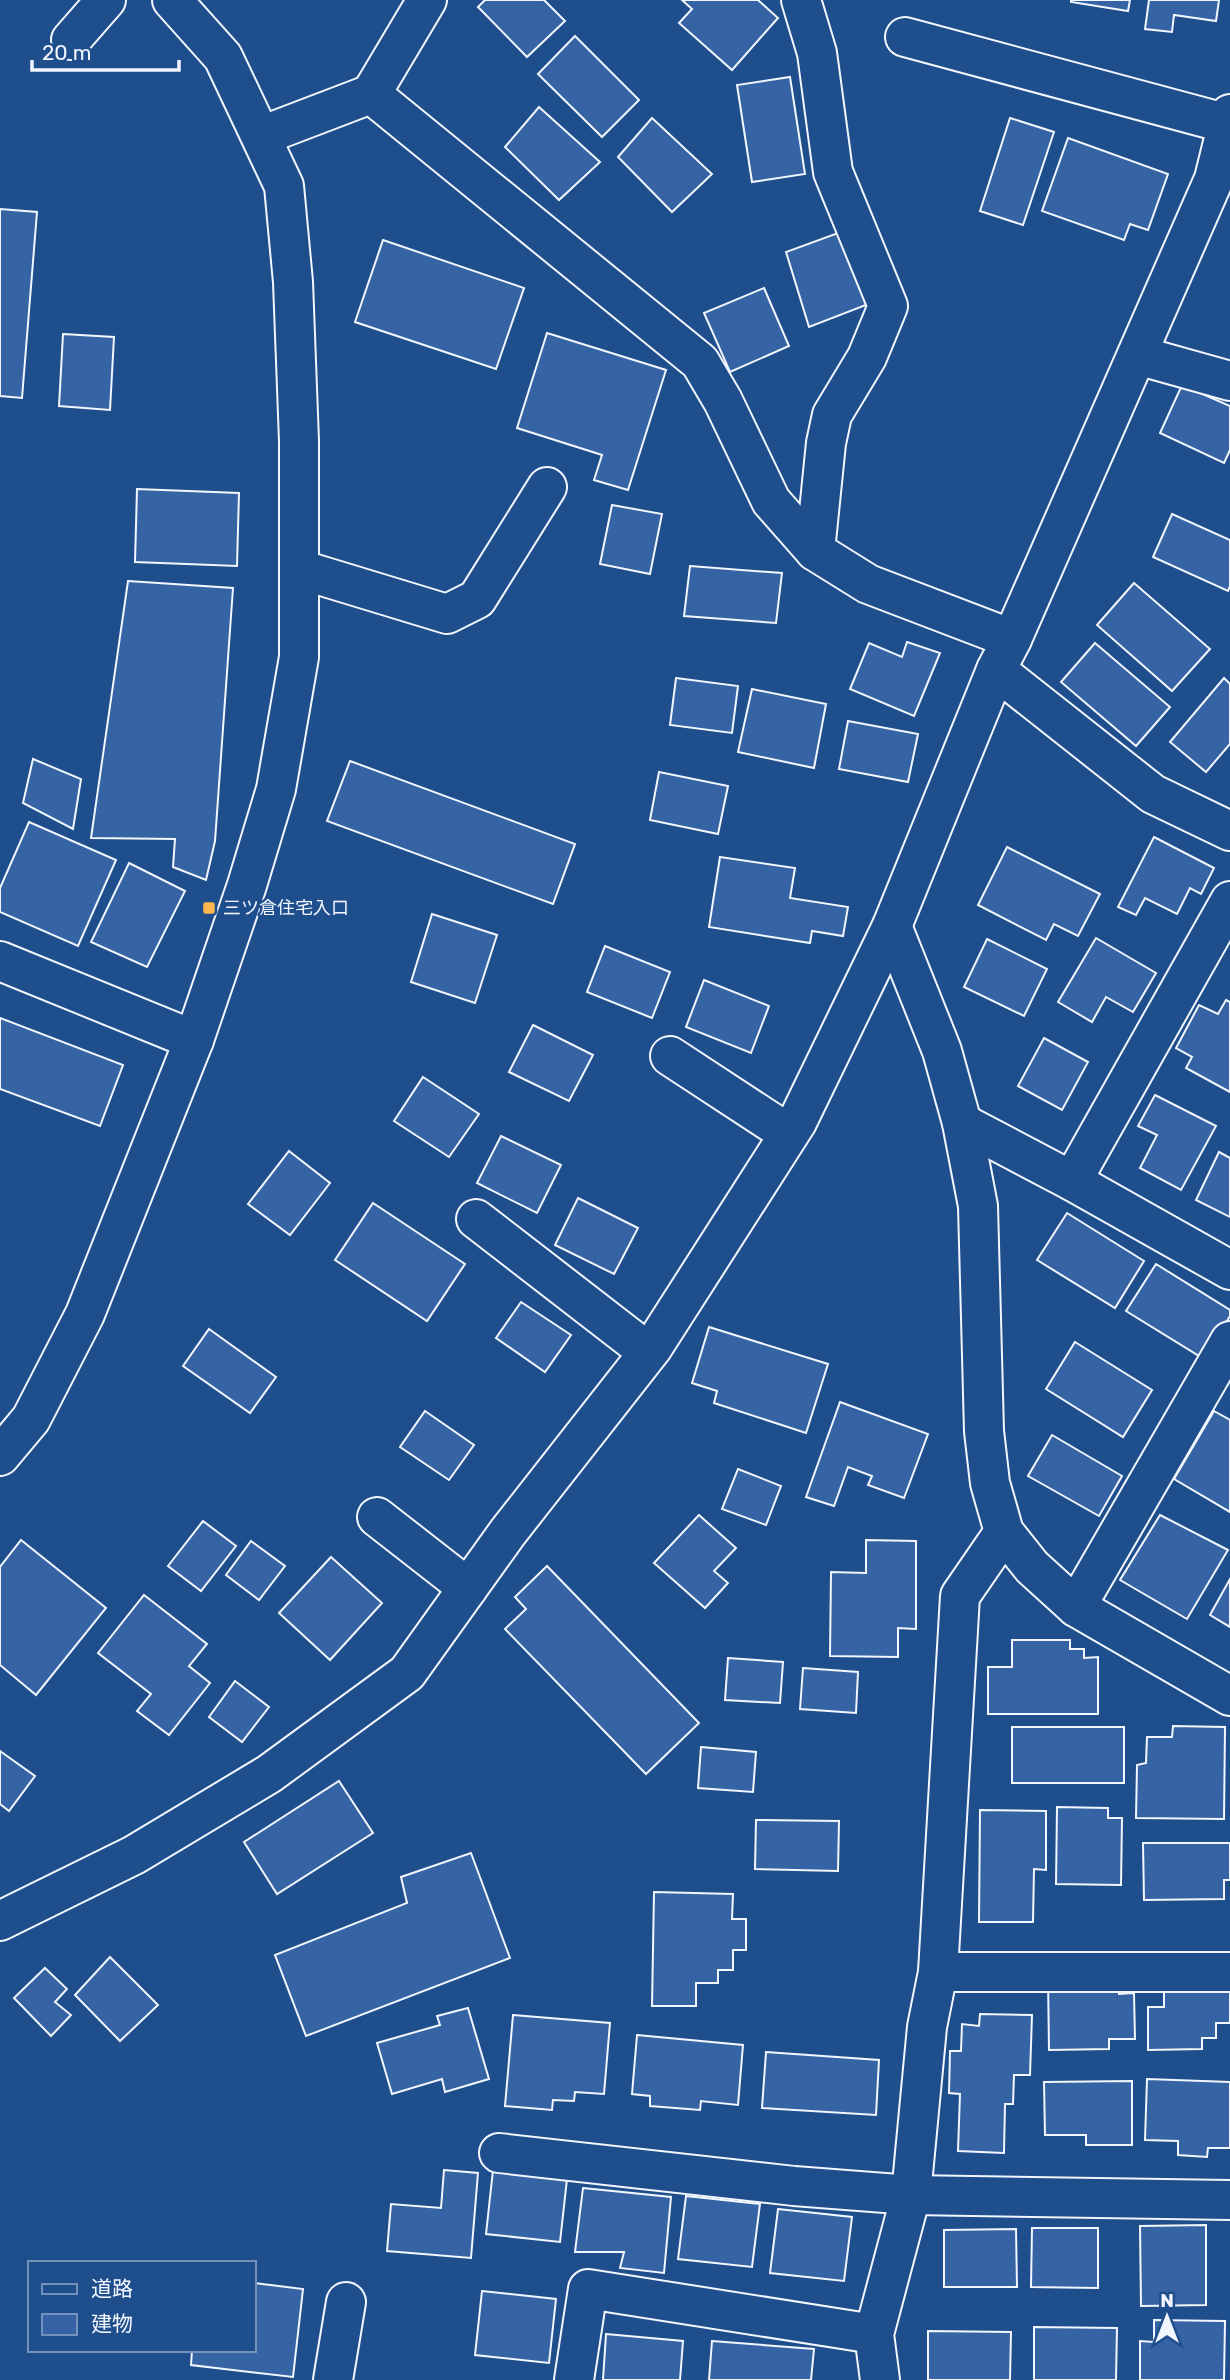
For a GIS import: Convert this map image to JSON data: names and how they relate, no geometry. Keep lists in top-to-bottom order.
{
  "places": {
    "transit": ["三ツ倉住宅入口"]
  },
  "legend": ["道路", "建物"],
  "scale_bar": "20 m",
  "north": "top"
}
